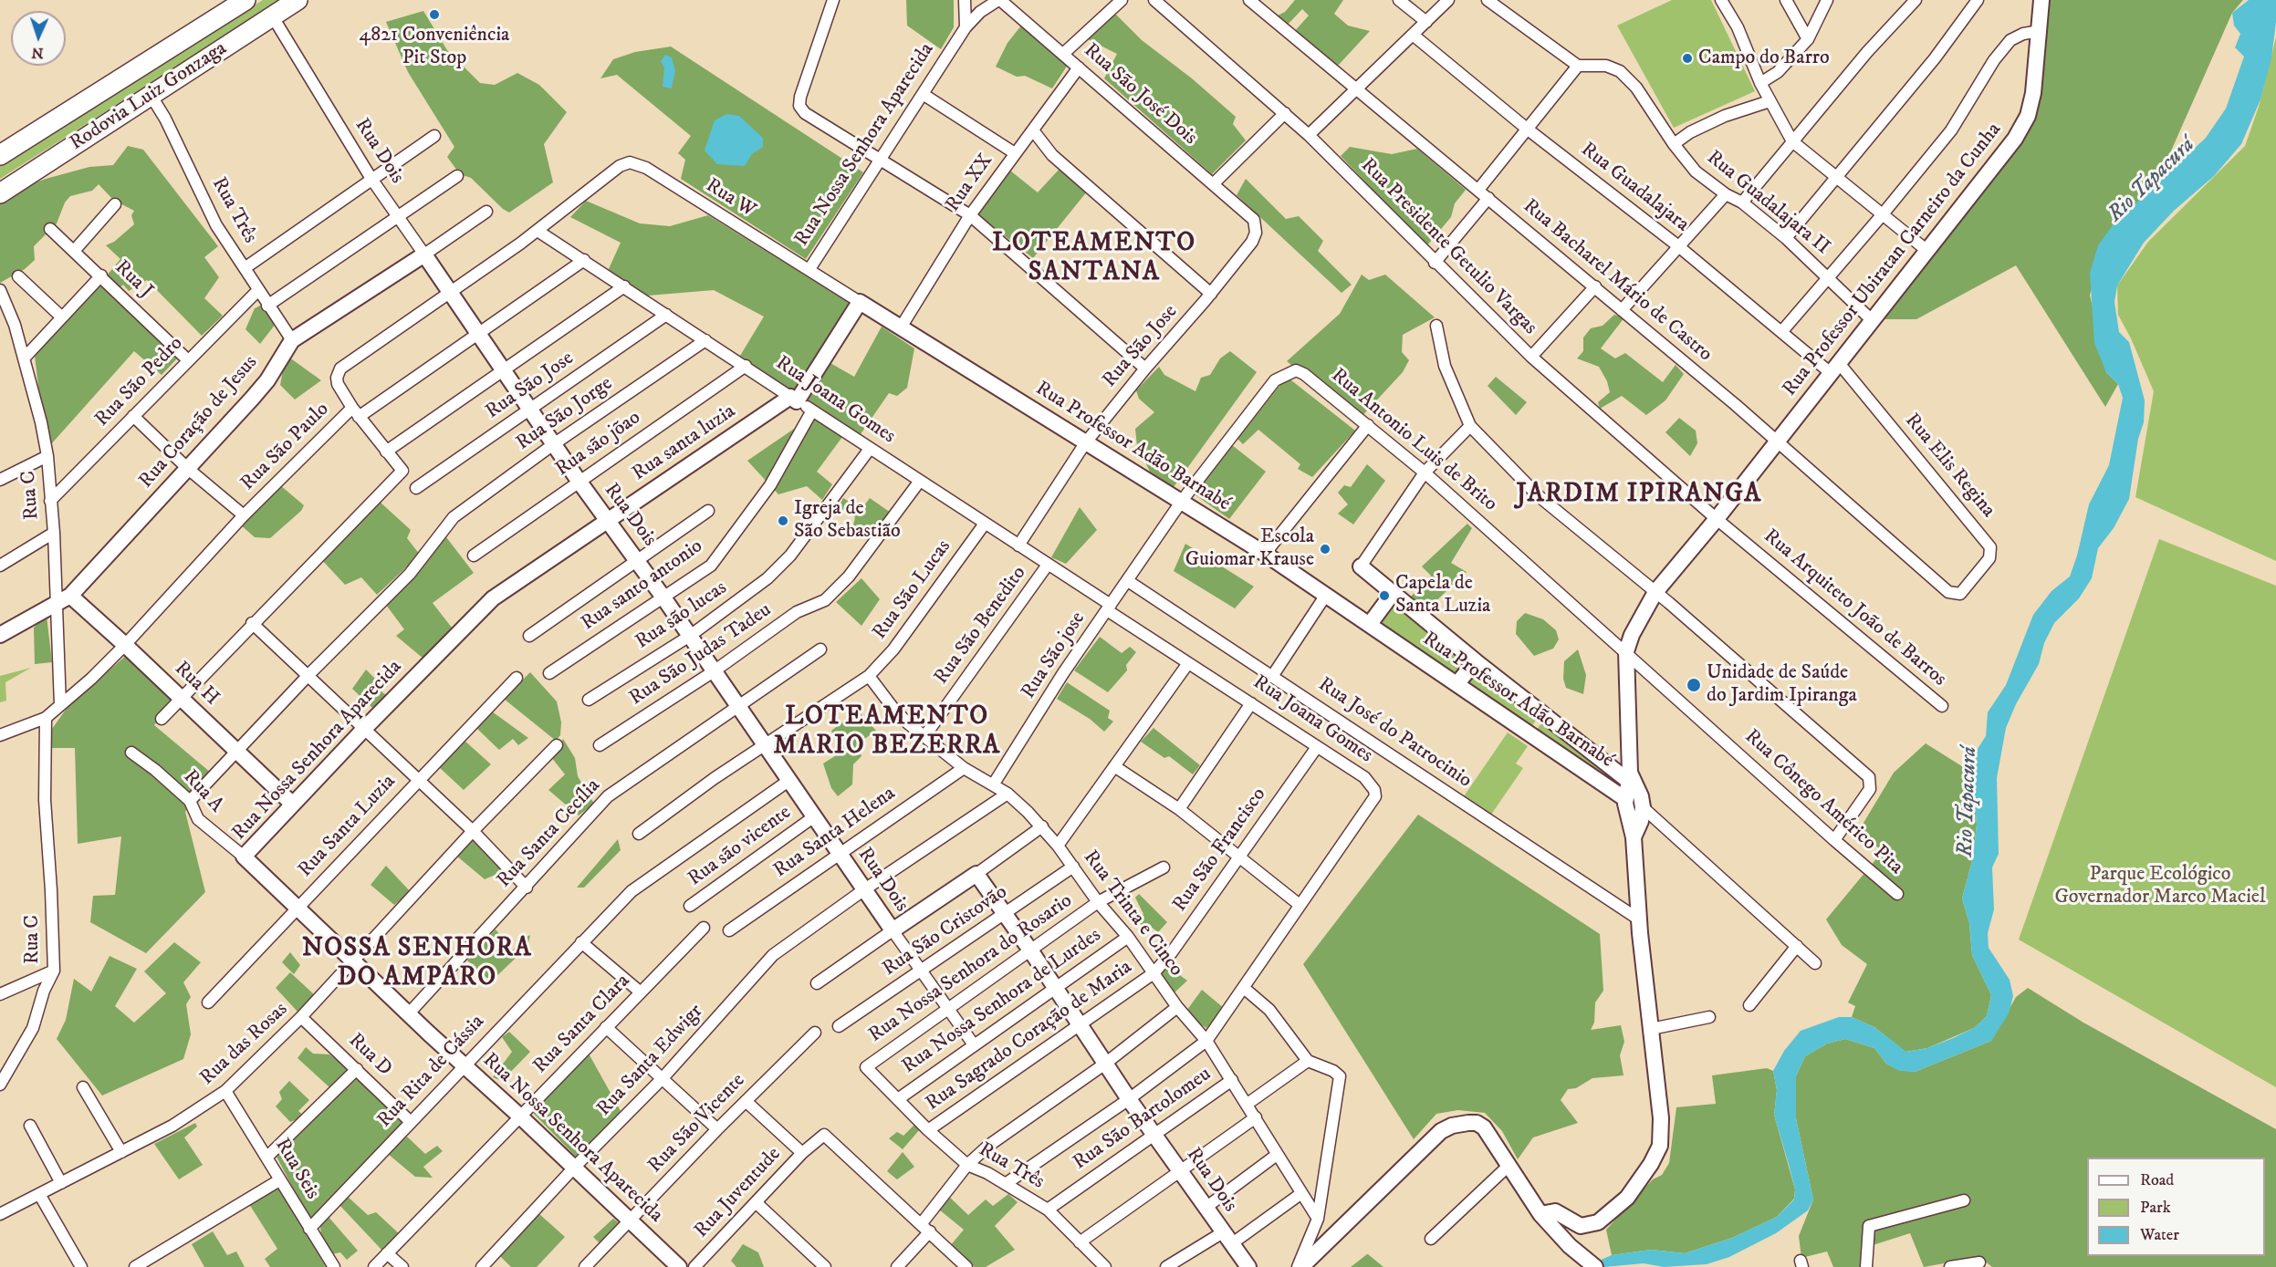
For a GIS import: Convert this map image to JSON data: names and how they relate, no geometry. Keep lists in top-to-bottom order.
{
  "streets": {
    "highway": ["Rodovia Luiz Gonzaga"],
    "street": [
      "Rua São José Dois",
      "Rua Nossa Senhora Aparecida",
      "Rua Dois",
      "Rua XX",
      "Rua Guadalajara",
      "Rua W",
      "Rua Guadalajara II",
      "Rua Três",
      "Rua Presidente Getulio Vargas",
      "Rua Professor Ubiratan Carneiro da Cunha",
      "Rua J",
      "Rua Bacharel Mário de Castro",
      "Rua São Jose",
      "Rua São Pedro",
      "Rua Joana Gomes",
      "Rua São Jorge",
      "Rua Coração de Jesus",
      "Rua Antonio Luis de Brito",
      "Rua santa luzia",
      "Rua são jõao",
      "Rua São Paulo",
      "Rua Professor Adão Barnabé",
      "Rua Elis Regina",
      "Rua C",
      "Rua santo antonio",
      "Rua São Lucas",
      "Rua Arquiteto João de Barros",
      "Rua são lucas",
      "Rua São Benedito",
      "Rua São Judas Tadeu",
      "Rua São jose",
      "Rua H",
      "Rua José do Patrocinio",
      "Rua A",
      "Rua Cônego Américo Pita",
      "Rua Santa Luzia",
      "Rua Santa Helena",
      "Rua Santa Cecília",
      "Rua são vicente",
      "Rua São Francisco",
      "Rua Trinta e Cinco",
      "Rua São Cristovão",
      "Rua Nossa Senhora do Rosario",
      "Rua Nossa Senhora de Lurdes",
      "Rua Santa Clara",
      "Rua Sagrado Coração de Maria",
      "Rua das Rosas",
      "Rua D",
      "Rua Santa Edwigr",
      "Rua Rita de Cássia",
      "Rua São Bartolomeu",
      "Rua São Vicente",
      "Rua Seis",
      "Rua Juventude"
    ]
  },
  "crossings": [
    ["Rua São José Dois", "Rua Nossa Senhora Aparecida"],
    ["Rua São José Dois", "Rua XX"],
    ["Rua São José Dois", "Rua São Jose"],
    ["Rodovia Luiz Gonzaga", "Rua Dois"],
    ["Rodovia Luiz Gonzaga", "Rua Três"],
    ["Rua Nossa Senhora Aparecida", "Rua W"],
    ["Rua Nossa Senhora Aparecida", "Rua santa luzia"],
    ["Rua Nossa Senhora Aparecida", "Rua Professor Adão Barnabé"],
    ["Rua Nossa Senhora Aparecida", "Rua H"],
    ["Rua Nossa Senhora Aparecida", "Rua A"],
    ["Rua Nossa Senhora Aparecida", "Rua Santa Luzia"],
    ["Rua Nossa Senhora Aparecida", "Rua Santa Cecília"],
    ["Rua Nossa Senhora Aparecida", "Rua Santa Clara"],
    ["Rua Nossa Senhora Aparecida", "Rua das Rosas"],
    ["Rua Nossa Senhora Aparecida", "Rua Santa Edwigr"],
    ["Rua Nossa Senhora Aparecida", "Rua Rita de Cássia"],
    ["Rua Nossa Senhora Aparecida", "Rua São Vicente"],
    ["Rua Dois", "Rua São Jose"],
    ["Rua Dois", "Rua São Jorge"],
    ["Rua Dois", "Rua Coração de Jesus"],
    ["Rua Dois", "Rua santa luzia"],
    ["Rua Dois", "Rua são jõao"],
    ["Rua Dois", "Rua São Paulo"],
    ["Rua Dois", "Rua santo antonio"],
    ["Rua Dois", "Rua São Lucas"],
    ["Rua Dois", "Rua são lucas"],
    ["Rua Dois", "Rua São Judas Tadeu"],
    ["Rua Dois", "Rua Santa Helena"],
    ["Rua Dois", "Rua Santa Cecília"],
    ["Rua Dois", "Rua são vicente"],
    ["Rua Dois", "Rua São Cristovão"],
    ["Rua Dois", "Rua Nossa Senhora do Rosario"],
    ["Rua Dois", "Rua Nossa Senhora de Lurdes"],
    ["Rua Dois", "Rua Sagrado Coração de Maria"],
    ["Rua Dois", "Rua Santa Edwigr"],
    ["Rua Dois", "Rua Rita de Cássia"],
    ["Rua Dois", "Rua São Bartolomeu"],
    ["Rua XX", "Rua Professor Adão Barnabé"],
    ["Rua Guadalajara", "Rua Professor Ubiratan Carneiro da Cunha"],
    ["Rua Guadalajara", "Rua Elis Regina"],
    ["Rua W", "Rua São Paulo"],
    ["Rua Guadalajara II", "Rua Professor Ubiratan Carneiro da Cunha"],
    ["Rua Três", "Rua São Pedro"],
    ["Rua Três", "Rua Coração de Jesus"],
    ["Rua Três", "Rua Nossa Senhora do Rosario"],
    ["Rua Três", "Rua Nossa Senhora de Lurdes"],
    ["Rua Três", "Rua Sagrado Coração de Maria"],
    ["Rua Três", "Rua São Bartolomeu"],
    ["Rua Presidente Getulio Vargas", "Rua Professor Ubiratan Carneiro da Cunha"],
    ["Rua Presidente Getulio Vargas", "Rua Arquiteto João de Barros"],
    ["Rua Professor Ubiratan Carneiro da Cunha", "Rua Bacharel Mário de Castro"],
    ["Rua Professor Ubiratan Carneiro da Cunha", "Rua Antonio Luis de Brito"],
    ["Rua Professor Ubiratan Carneiro da Cunha", "Rua Elis Regina"],
    ["Rua Professor Ubiratan Carneiro da Cunha", "Rua Arquiteto João de Barros"],
    ["Rua Professor Ubiratan Carneiro da Cunha", "Rua Cônego Américo Pita"],
    ["Rua J", "Rua São Pedro"],
    ["Rua Bacharel Mário de Castro", "Rua Elis Regina"],
    ["Rua São Jose", "Rua Joana Gomes"],
    ["Rua São Jose", "Rua Professor Adão Barnabé"],
    ["Rua São Pedro", "Rua C"],
    ["Rua Joana Gomes", "Rua São Jorge"],
    ["Rua Joana Gomes", "Rua santa luzia"],
    ["Rua Joana Gomes", "Rua são jõao"],
    ["Rua Joana Gomes", "Rua São Paulo"],
    ["Rua Joana Gomes", "Rua santo antonio"],
    ["Rua Joana Gomes", "Rua São Lucas"],
    ["Rua Joana Gomes", "Rua são lucas"],
    ["Rua Joana Gomes", "Rua São Benedito"],
    ["Rua Joana Gomes", "Rua São Judas Tadeu"],
    ["Rua Joana Gomes", "Rua São jose"],
    ["Rua Joana Gomes", "Rua São Francisco"],
    ["Rua São Jorge", "Rua H"],
    ["Rua São Jorge", "Rua A"],
    ["Rua Coração de Jesus", "Rua C"],
    ["Rua Coração de Jesus", "Rua H"],
    ["Rua Antonio Luis de Brito", "Rua São jose"],
    ["Rua Antonio Luis de Brito", "Rua Cônego Américo Pita"],
    ["Rua São Paulo", "Rua C"],
    ["Rua São Paulo", "Rua H"],
    ["Rua Professor Adão Barnabé", "Rua São jose"],
    ["Rua São Lucas", "Rua Trinta e Cinco"],
    ["Rua São Benedito", "Rua Trinta e Cinco"],
    ["Rua São jose", "Rua José do Patrocinio"],
    ["Rua São jose", "Rua Trinta e Cinco"],
    ["Rua Santa Helena", "Rua Trinta e Cinco"],
    ["Rua São Francisco", "Rua Trinta e Cinco"],
    ["Rua São Francisco", "Rua Sagrado Coração de Maria"],
    ["Rua Trinta e Cinco", "Rua São Cristovão"],
    ["Rua Trinta e Cinco", "Rua Nossa Senhora do Rosario"],
    ["Rua Trinta e Cinco", "Rua Nossa Senhora de Lurdes"],
    ["Rua Trinta e Cinco", "Rua Sagrado Coração de Maria"],
    ["Rua Trinta e Cinco", "Rua Santa Edwigr"],
    ["Rua Trinta e Cinco", "Rua São Bartolomeu"],
    ["Rua das Rosas", "Rua D"],
    ["Rua das Rosas", "Rua Seis"],
    ["Rua D", "Rua Rita de Cássia"],
    ["Rua Rita de Cássia", "Rua Seis"],
    ["Rua São Vicente", "Rua Juventude"]
  ],
  "districts": [
    "LOTEAMENTO SANTANA",
    "JARDIM IPIRANGA",
    "LOTEAMENTO MARIO BEZERRA",
    "NOSSA SENHORA DO AMPARO"
  ],
  "water": ["Rio Tapacurá"],
  "parks": ["Parque Ecológico Governador Marco Maciel"],
  "places": [
    "4821 Conveniência Pit Stop",
    "Campo do Barro",
    "Igreja de São Sebastião",
    "Escola Guiomar Krause",
    "Capela de Santa Luzia",
    "Unidade de Saúde do Jardim Ipiranga"
  ],
  "legend": ["Road", "Park", "Water"],
  "north": "bottom"
}
